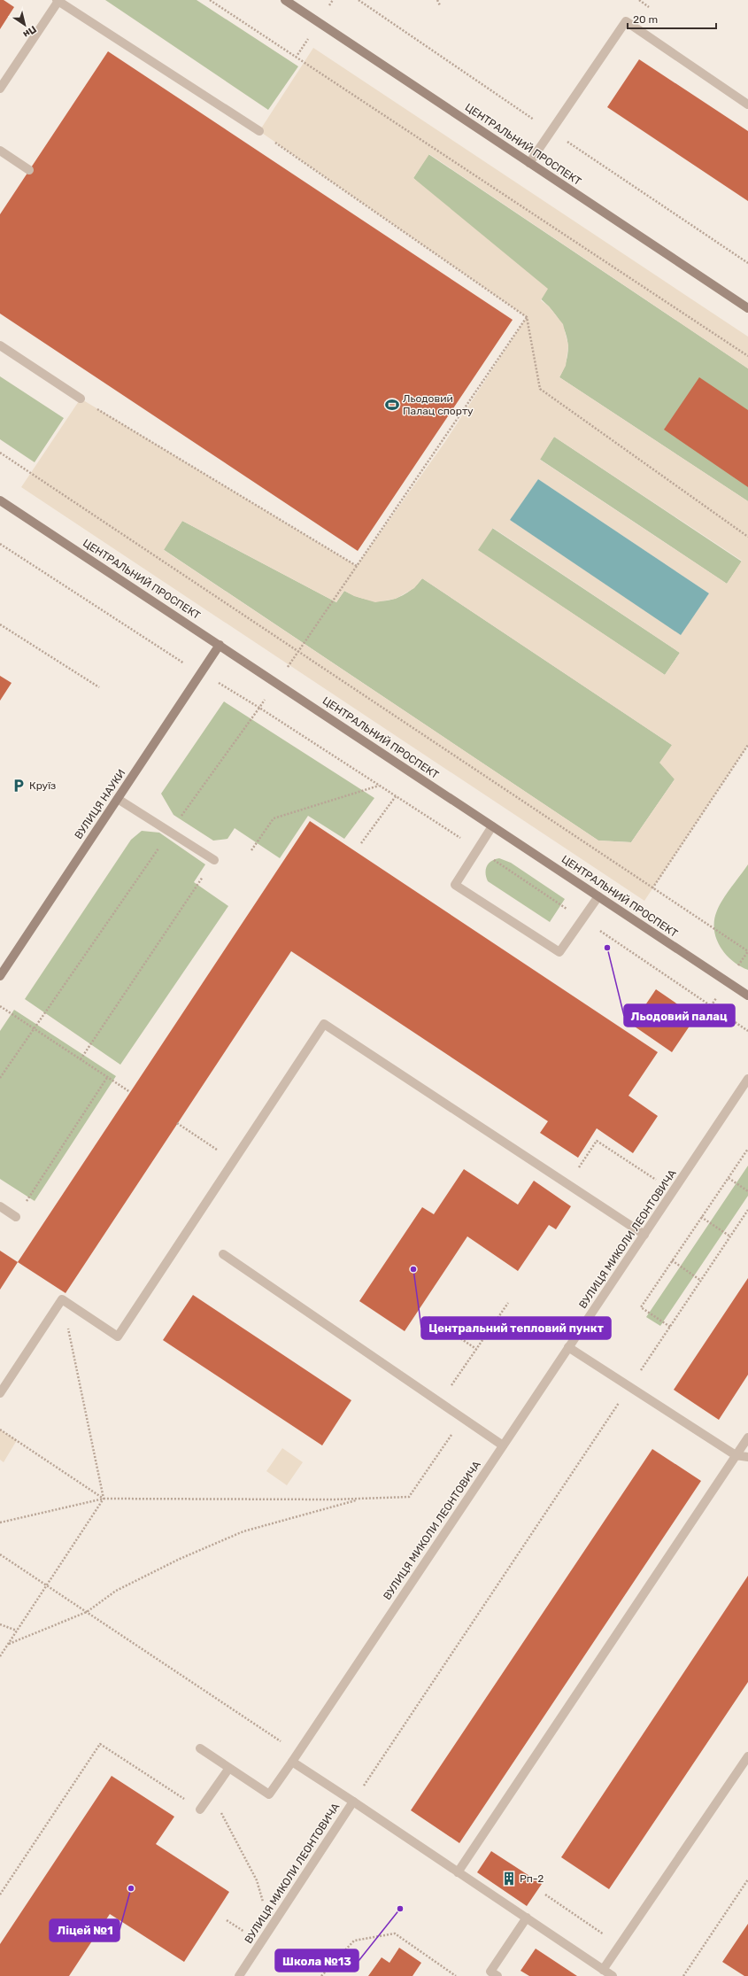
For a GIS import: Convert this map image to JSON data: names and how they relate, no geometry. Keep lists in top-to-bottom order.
{
  "streets": {
    "street": ["ЦЕНТРАЛЬНИЙ ПРОСПЕКТ", "ВУЛИЦЯ НАУКИ", "ВУЛИЦЯ МИКОЛИ ЛЕОНТОВИЧА"]
  },
  "crossings": [
    ["ЦЕНТРАЛЬНИЙ ПРОСПЕКТ", "ВУЛИЦЯ НАУКИ"]
  ],
  "places": {
    "sports": ["Льодовий Палац спорту"],
    "parking": ["Круїз"],
    "other": [
      "Льодовий палац",
      "Центральний тепловий пункт",
      "Ліцей №1",
      "Школа №13"
    ],
    "building": ["Рп-2"]
  },
  "scale_bar": "20 m",
  "north": "bottom right"
}
